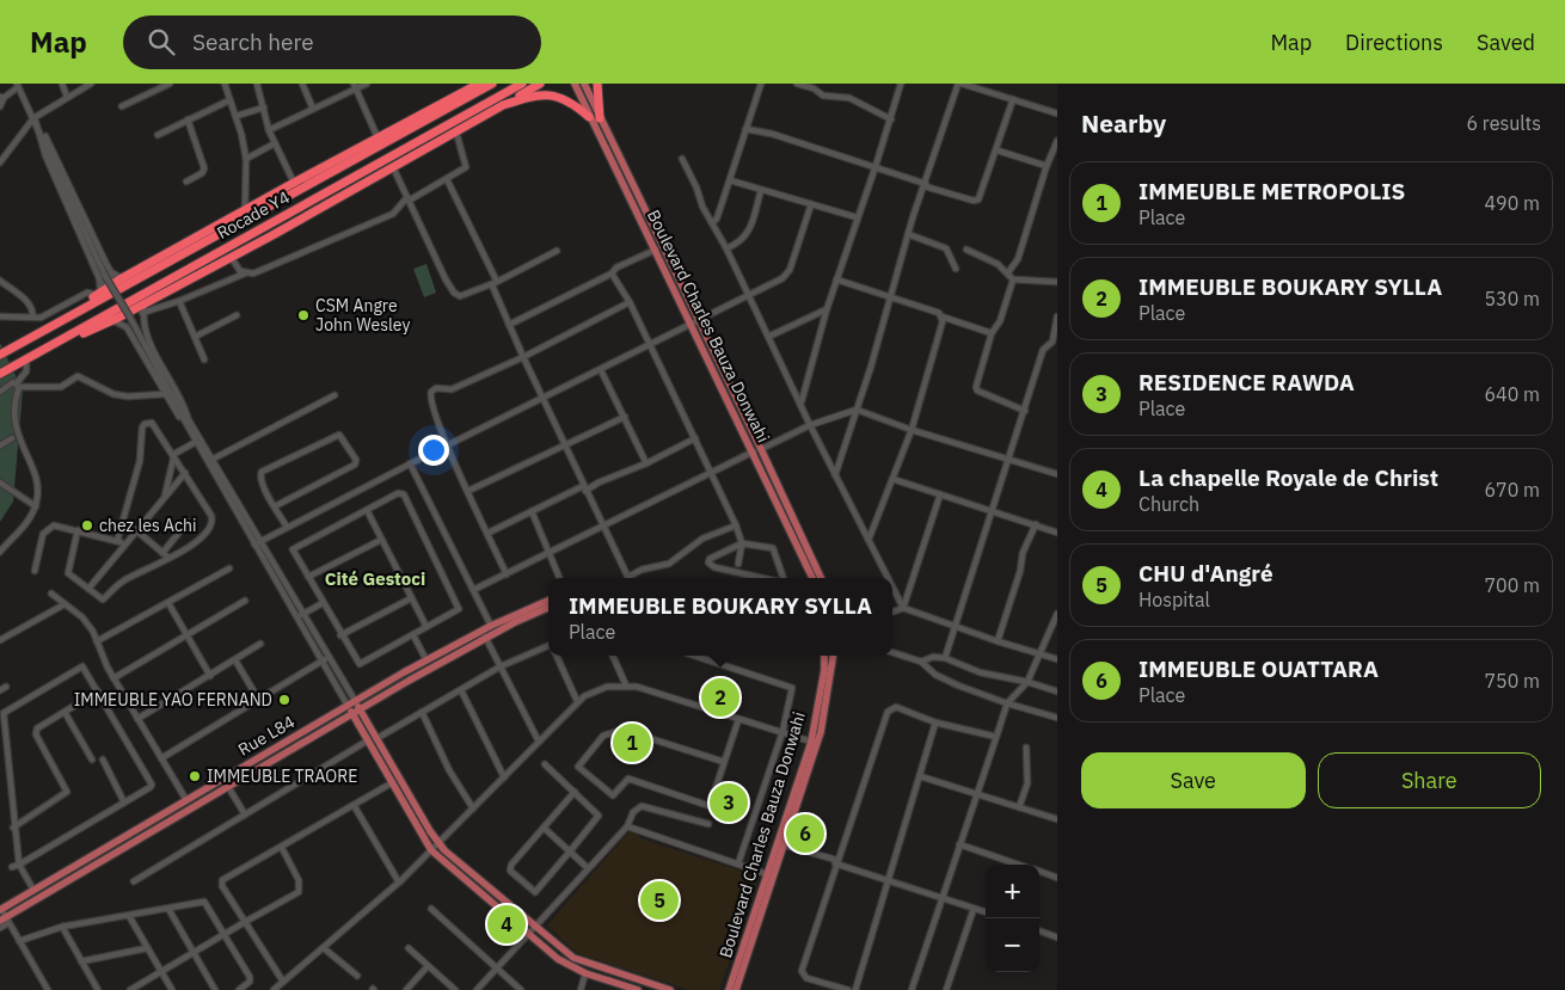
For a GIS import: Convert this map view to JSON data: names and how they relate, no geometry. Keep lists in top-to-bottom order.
{
  "streets": {
    "highway": ["Rocade Y4"],
    "main road": ["Boulevard Charles Bauza Donwahi", "Rue L84"]
  },
  "districts": ["Cité Gestoci"],
  "places": [
    "CSM Angre John Wesley",
    "chez les Achi",
    "IMMEUBLE YAO FERNAND",
    "IMMEUBLE TRAORE"
  ],
  "page": {
    "header": "Map",
    "search": "Search here",
    "nav": ["Map", "Directions", "Saved"],
    "heading": ["Nearby", "6 results"],
    "list": [
      {
        "mark": "1",
        "name": "IMMEUBLE METROPOLIS",
        "note": "Place",
        "value": "490 m"
      },
      {
        "mark": "2",
        "name": "IMMEUBLE BOUKARY SYLLA",
        "note": "Place",
        "value": "530 m"
      },
      {
        "mark": "3",
        "name": "RESIDENCE RAWDA",
        "note": "Place",
        "value": "640 m"
      },
      {
        "mark": "4",
        "name": "La chapelle Royale de Christ",
        "note": "Church",
        "value": "670 m"
      },
      {
        "mark": "5",
        "name": "CHU d'Angré",
        "note": "Hospital",
        "value": "700 m"
      },
      {
        "mark": "6",
        "name": "IMMEUBLE OUATTARA",
        "note": "Place",
        "value": "750 m"
      }
    ],
    "popup": ["IMMEUBLE BOUKARY SYLLA", "Place"],
    "pins": [
      "2",
      "1",
      "3",
      "6",
      "5",
      "4"
    ],
    "buttons": ["Save", "Share"],
    "map_buttons": ["+", "−"]
  }
}
